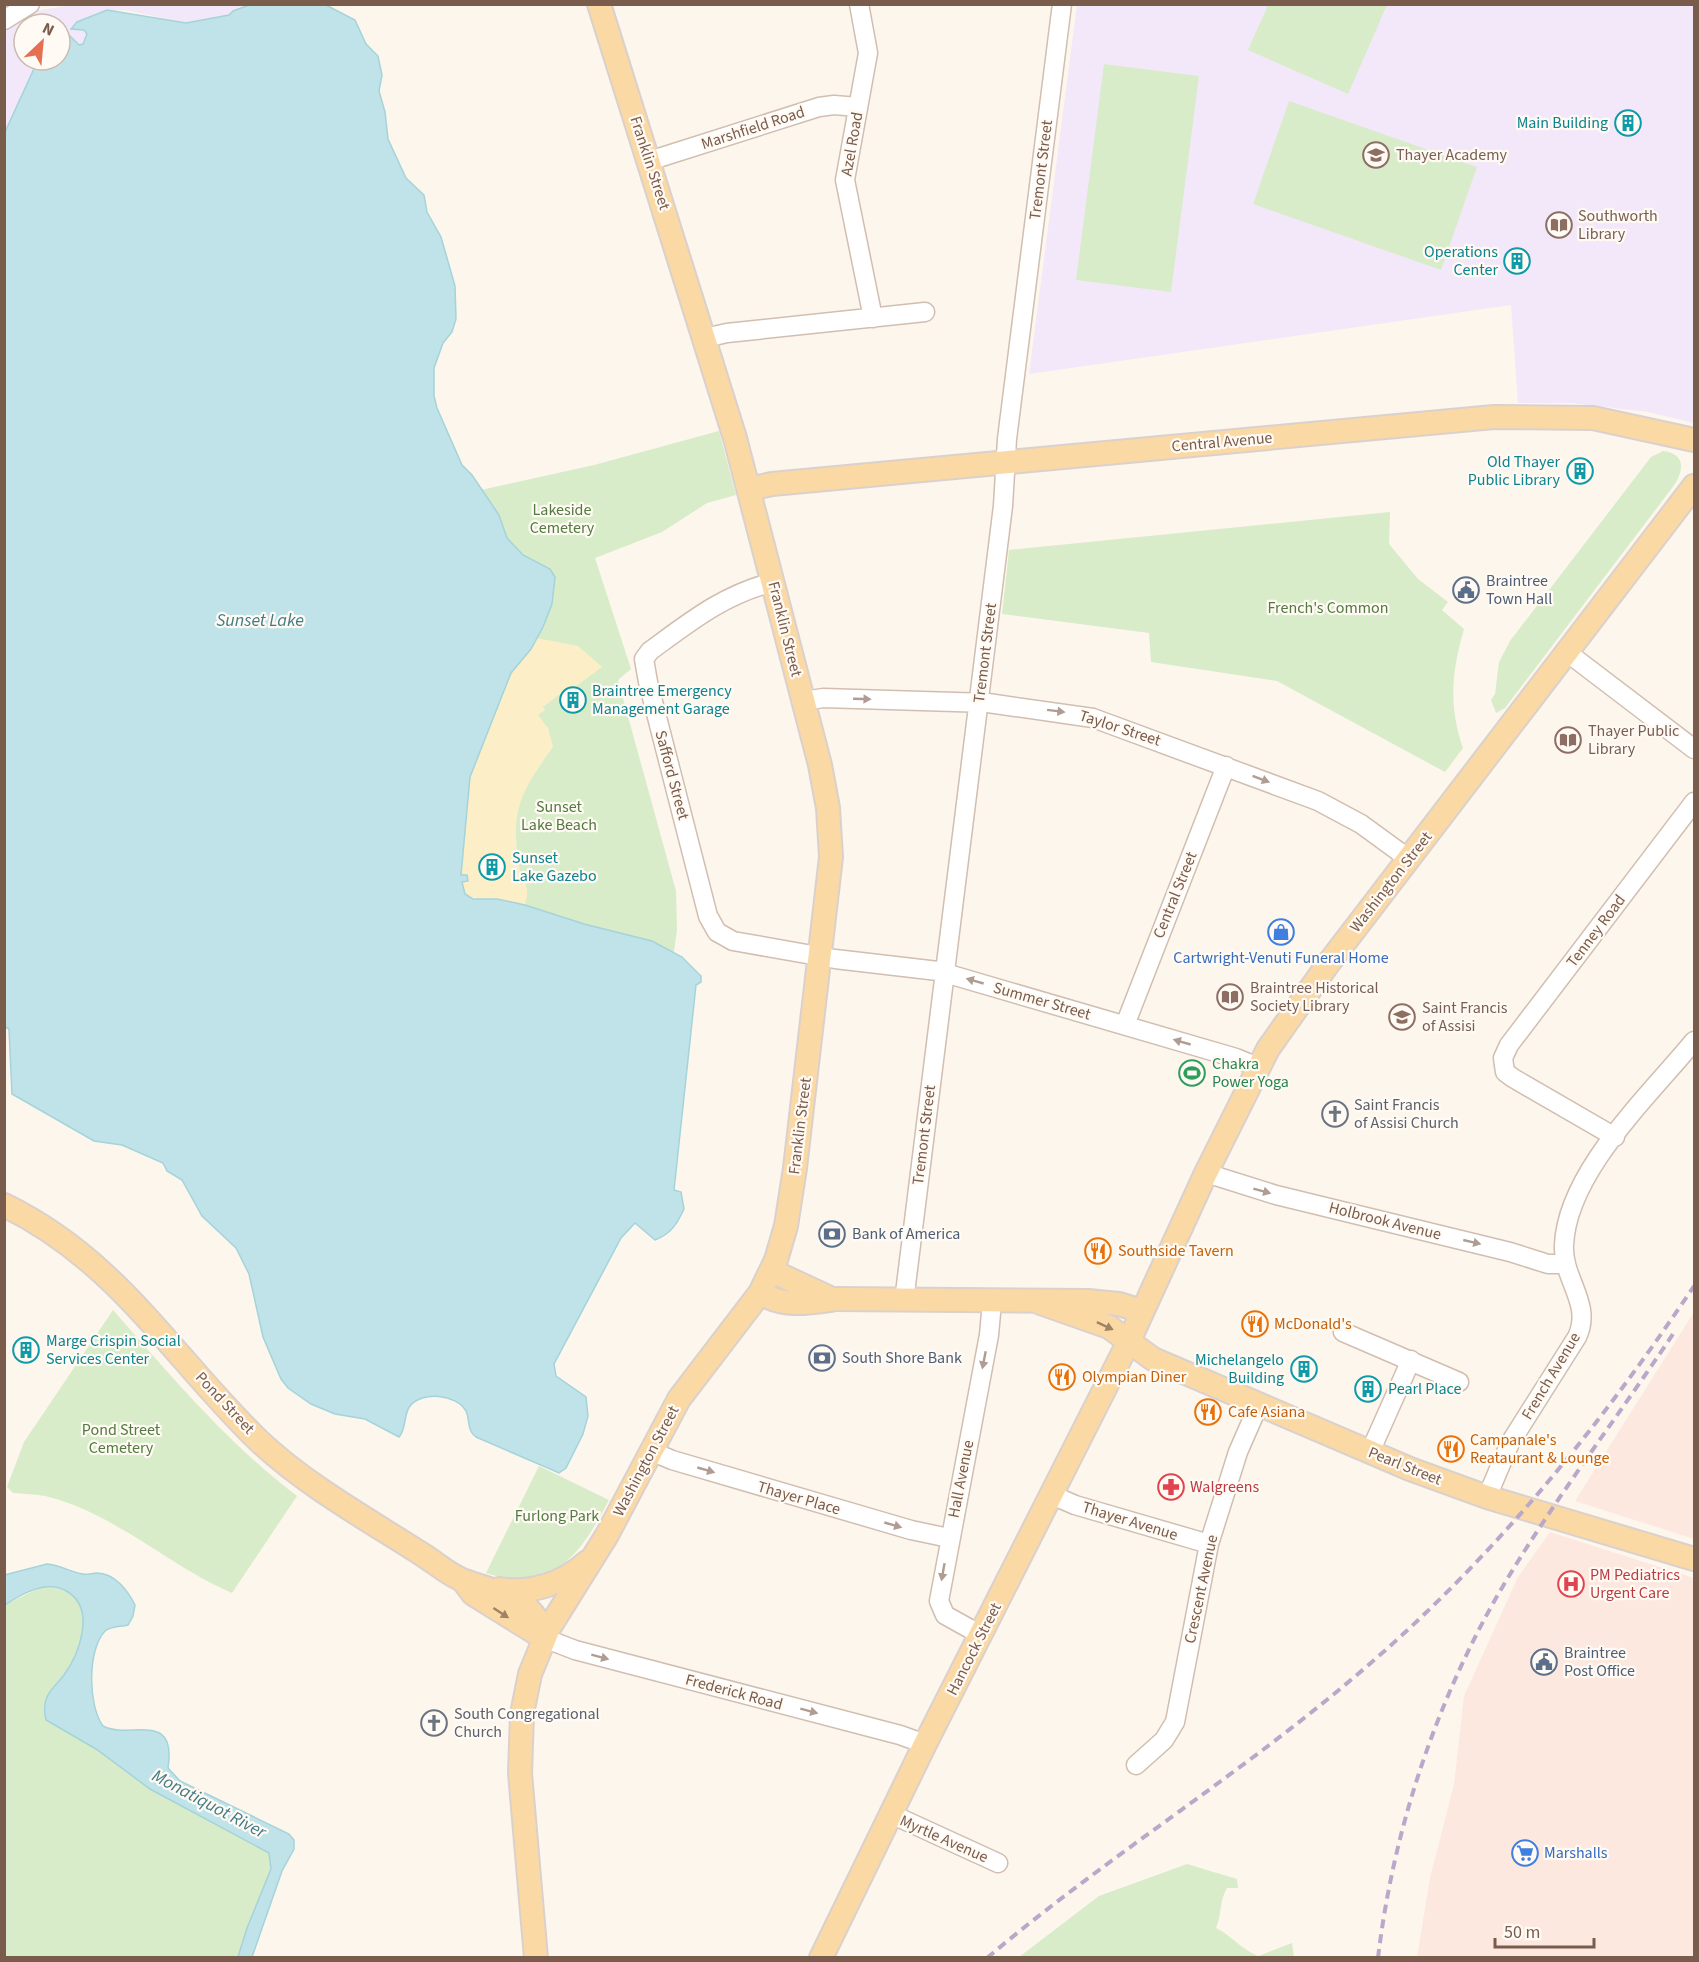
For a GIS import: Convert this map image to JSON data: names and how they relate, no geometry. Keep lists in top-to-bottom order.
{
  "streets": {
    "main road": [
      "Franklin Street",
      "Central Avenue",
      "Washington Street",
      "Pond Street",
      "Pearl Street",
      "Hancock Street"
    ],
    "street": [
      "Marshfield Road",
      "Azel Road",
      "Tremont Street",
      "Taylor Street",
      "Safford Street",
      "Central Street",
      "Tenney Road",
      "Summer Street",
      "Holbrook Avenue",
      "French Avenue",
      "Hall Avenue",
      "Thayer Place",
      "Thayer Avenue",
      "Crescent Avenue",
      "Frederick Road",
      "Myrtle Avenue"
    ]
  },
  "crossings": [
    ["Marshfield Road", "Azel Road"],
    ["Marshfield Road", "Franklin Street"],
    ["Franklin Street", "Central Avenue"],
    ["Franklin Street", "Taylor Street"],
    ["Franklin Street", "Safford Street"],
    ["Franklin Street", "Washington Street"],
    ["Franklin Street", "Summer Street"],
    ["Tremont Street", "Central Avenue"],
    ["Tremont Street", "Taylor Street"],
    ["Tremont Street", "Summer Street"],
    ["Taylor Street", "Washington Street"],
    ["Taylor Street", "Central Street"],
    ["Safford Street", "Summer Street"],
    ["Washington Street", "Summer Street"],
    ["Washington Street", "Holbrook Avenue"],
    ["Washington Street", "Pond Street"],
    ["Washington Street", "Pearl Street"],
    ["Washington Street", "Thayer Place"],
    ["Washington Street", "Hancock Street"],
    ["Washington Street", "Frederick Road"],
    ["Central Street", "Summer Street"],
    ["Tenney Road", "French Avenue"],
    ["Holbrook Avenue", "French Avenue"],
    ["French Avenue", "Pearl Street"],
    ["Pond Street", "Frederick Road"],
    ["Pearl Street", "Crescent Avenue"],
    ["Pearl Street", "Hancock Street"],
    ["Hall Avenue", "Thayer Place"],
    ["Hall Avenue", "Hancock Street"],
    ["Thayer Avenue", "Crescent Avenue"],
    ["Thayer Avenue", "Hancock Street"],
    ["Hancock Street", "Frederick Road"],
    ["Hancock Street", "Myrtle Avenue"]
  ],
  "one_way": [
    "Taylor Street",
    "Summer Street",
    "Hall Avenue",
    "Thayer Place",
    "Frederick Road"
  ],
  "water": ["Sunset Lake", "Monatiquot River"],
  "parks": [
    "Lakeside Cemetery",
    "French's Common",
    "Sunset Lake Beach",
    "Pond Street Cemetery",
    "Furlong Park"
  ],
  "places": {
    "building": [
      "Main Building",
      "Operations Center",
      "Old Thayer Public Library",
      "Braintree Emergency Management Garage",
      "Sunset Lake Gazebo",
      "Marge Crispin Social Services Center",
      "Michelangelo Building",
      "Pearl Place"
    ],
    "school or university": ["Thayer Academy", "Saint Francis of Assisi"],
    "library": ["Southworth Library", "Thayer Public Library", "Braintree Historical Society Library"],
    "public building": ["Braintree Town Hall", "Braintree Post Office"],
    "shop": ["Cartwright-Venuti Funeral Home"],
    "sports": ["Chakra Power Yoga"],
    "church": ["Saint Francis of Assisi Church", "South Congregational Church"],
    "bank": ["Bank of America", "South Shore Bank"],
    "restaurant": [
      "Southside Tavern",
      "McDonald's",
      "Olympian Diner",
      "Cafe Asiana",
      "Campanale's Reataurant & Lounge"
    ],
    "pharmacy": ["Walgreens"],
    "hospital": ["PM Pediatrics Urgent Care"],
    "supermarket": ["Marshalls"]
  },
  "scale_bar": "50 m",
  "north": "top right"
}
